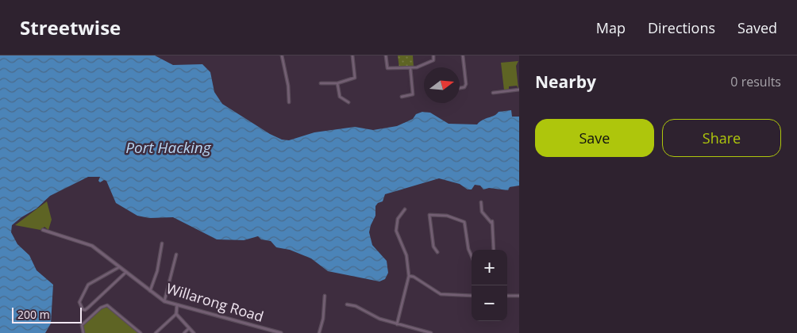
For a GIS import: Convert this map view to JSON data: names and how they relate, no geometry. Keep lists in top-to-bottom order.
{
  "streets": {
    "street": ["Willarong Road"]
  },
  "water": ["Port Hacking"],
  "scale_bar": "200 m",
  "north": "right",
  "page": {
    "header": "Streetwise",
    "nav": ["Map", "Directions", "Saved"],
    "heading": ["Nearby", "0 results"],
    "buttons": ["Save", "Share"],
    "map_buttons": ["+", "−"],
    "scale": "200 m"
  }
}
